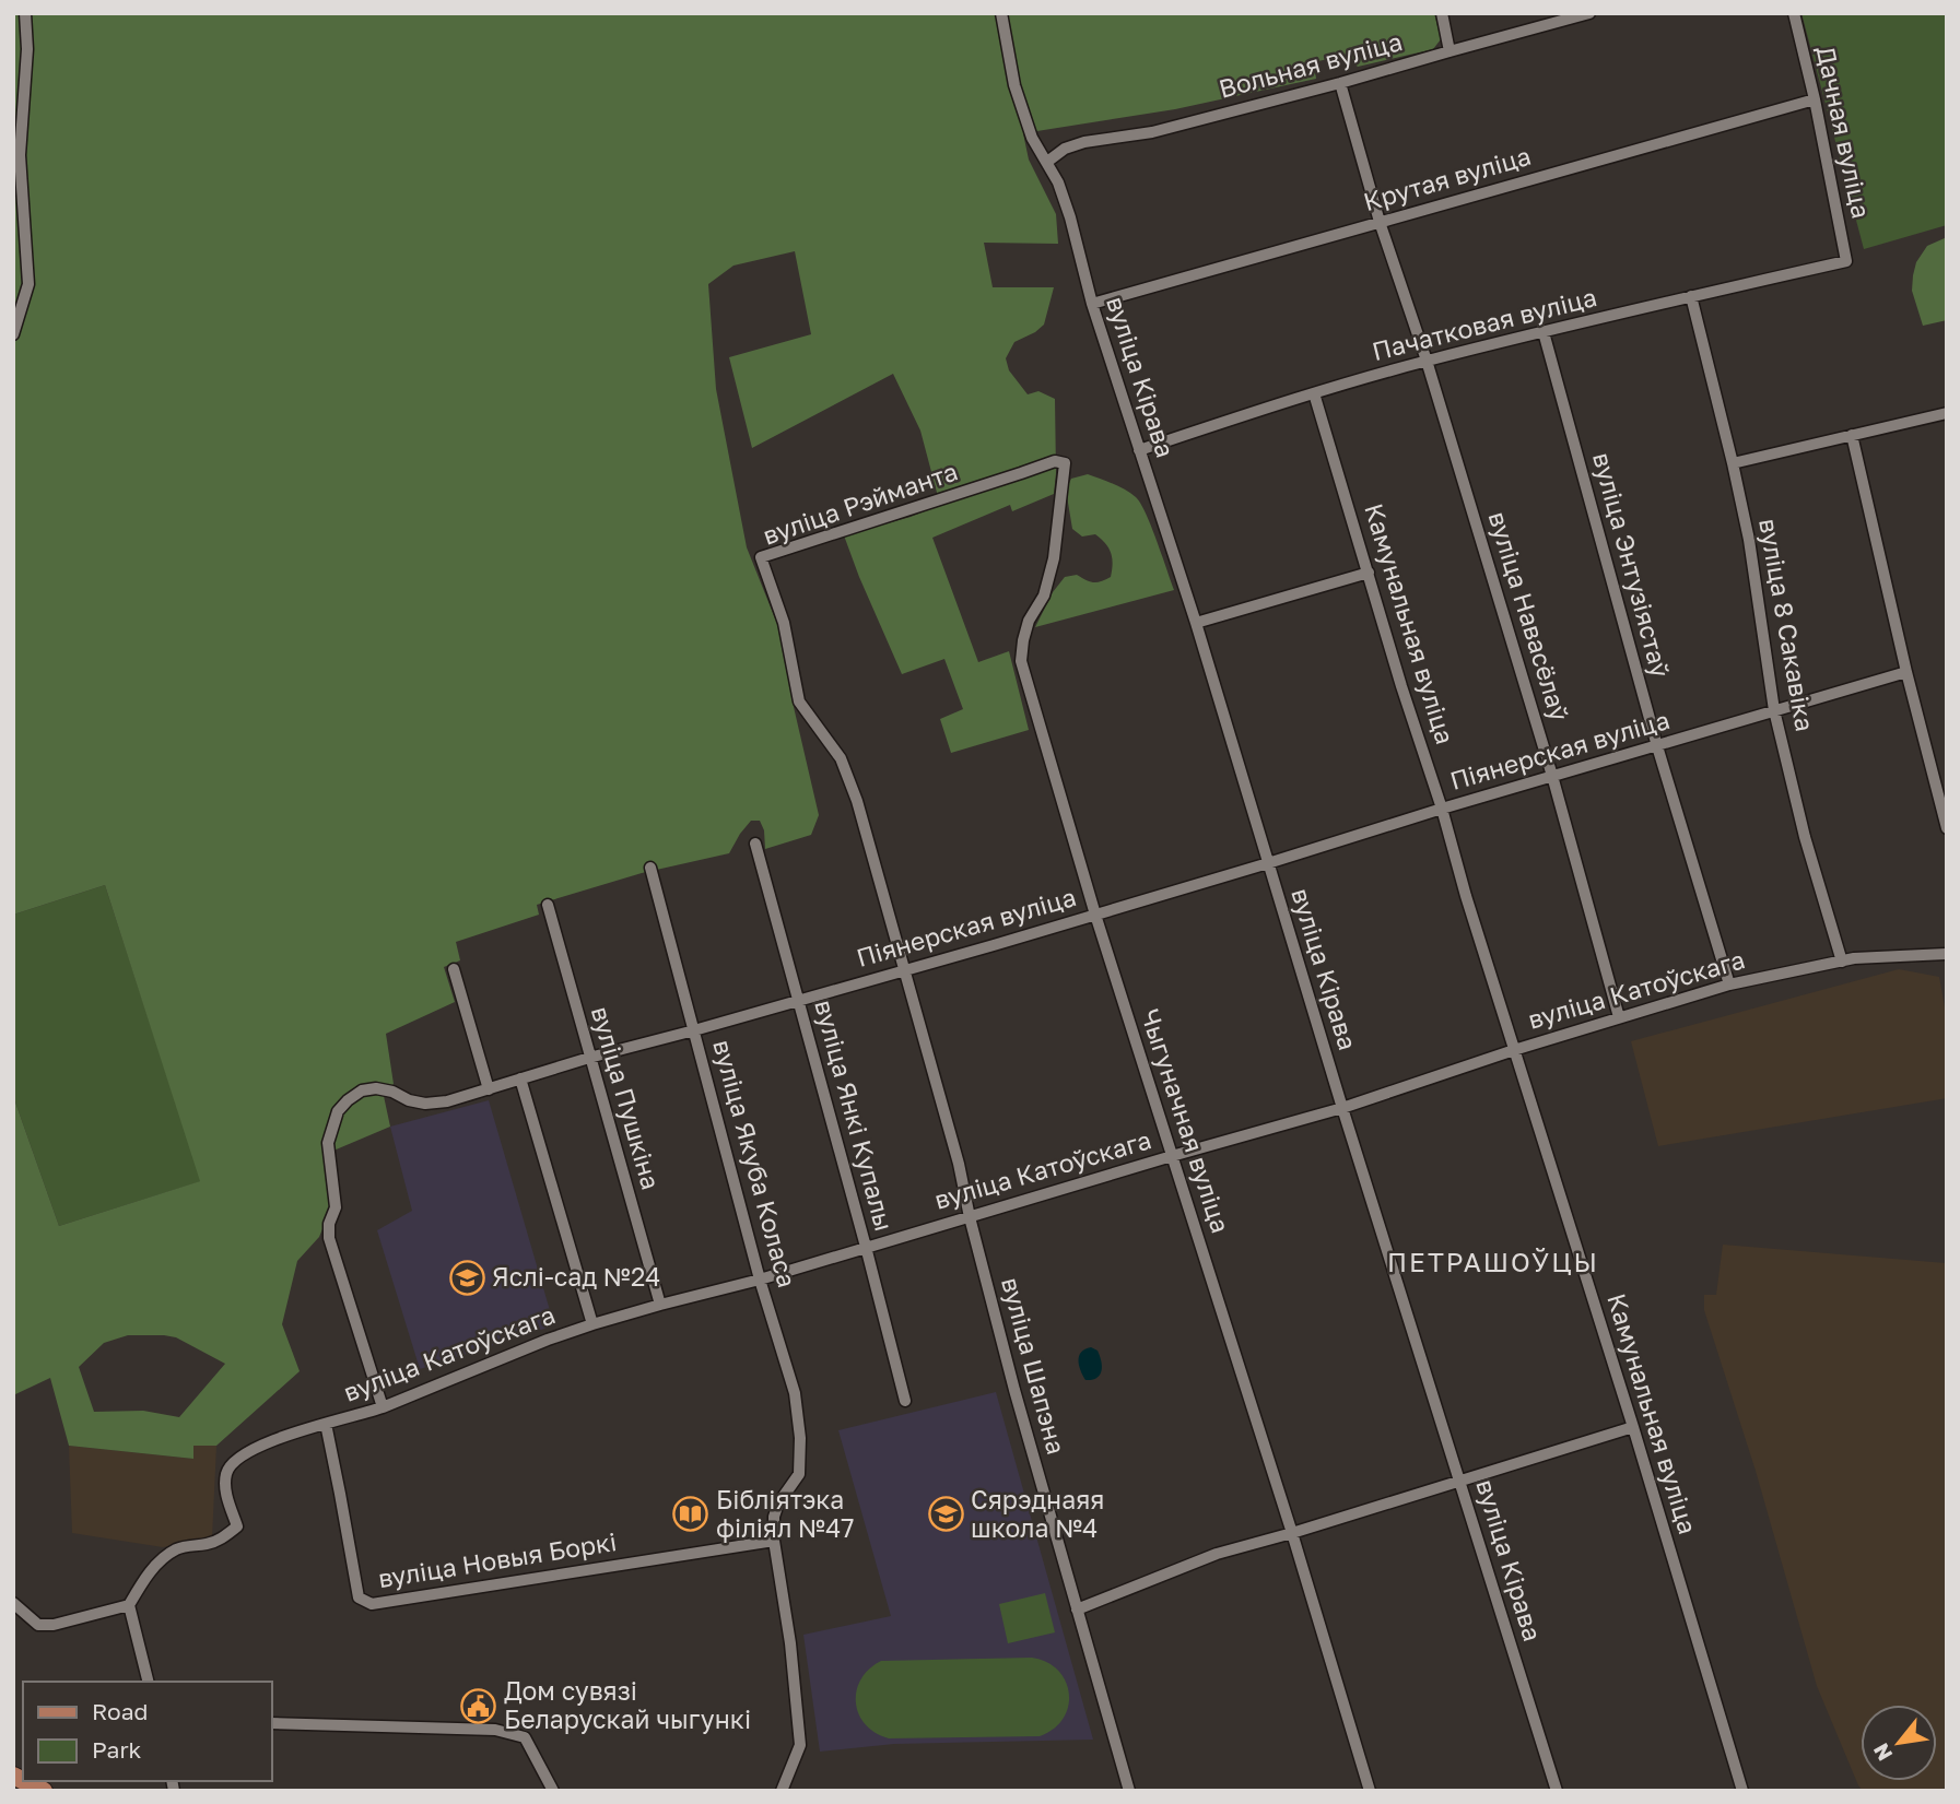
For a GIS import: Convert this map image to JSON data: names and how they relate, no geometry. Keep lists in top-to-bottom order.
{
  "streets": {
    "street": [
      "Вольная вуліца",
      "Дачная вуліца",
      "Крутая вуліца",
      "Пачатковая вуліца",
      "вуліца Кірава",
      "вуліца Рэйманта",
      "вуліца Энтузіястаў",
      "вуліца Навасёлаў",
      "Камунальная вуліца",
      "вуліца 8 Сакавіка",
      "Піянерская вуліца",
      "вуліца Катоўскага",
      "вуліца Пушкіна",
      "вуліца Янкі Купалы",
      "Чыгуначная вуліца",
      "вуліца Якуба Коласа",
      "вуліца Шапэна",
      "вуліца Новыя Боркі"
    ]
  },
  "crossings": [
    ["Вольная вуліца", "вуліца Кірава"],
    ["Вольная вуліца", "вуліца Навасёлаў"],
    ["Дачная вуліца", "Крутая вуліца"],
    ["Дачная вуліца", "Пачатковая вуліца"],
    ["Крутая вуліца", "вуліца Кірава"],
    ["Крутая вуліца", "вуліца Навасёлаў"],
    ["Пачатковая вуліца", "вуліца Кірава"],
    ["Пачатковая вуліца", "вуліца Энтузіястаў"],
    ["Пачатковая вуліца", "вуліца Навасёлаў"],
    ["Пачатковая вуліца", "Камунальная вуліца"],
    ["Пачатковая вуліца", "вуліца 8 Сакавіка"],
    ["вуліца Кірава", "Піянерская вуліца"],
    ["вуліца Кірава", "вуліца Катоўскага"],
    ["вуліца Рэйманта", "Піянерская вуліца"],
    ["вуліца Рэйманта", "вуліца Катоўскага"],
    ["вуліца Рэйманта", "Чыгуначная вуліца"],
    ["вуліца Рэйманта", "вуліца Шапэна"],
    ["вуліца Энтузіястаў", "Піянерская вуліца"],
    ["вуліца Энтузіястаў", "вуліца Катоўскага"],
    ["вуліца Навасёлаў", "Піянерская вуліца"],
    ["вуліца Навасёлаў", "вуліца Катоўскага"],
    ["Камунальная вуліца", "Піянерская вуліца"],
    ["Камунальная вуліца", "вуліца Катоўскага"],
    ["вуліца 8 Сакавіка", "Піянерская вуліца"],
    ["вуліца 8 Сакавіка", "вуліца Катоўскага"],
    ["Піянерская вуліца", "вуліца Катоўскага"],
    ["Піянерская вуліца", "вуліца Пушкіна"],
    ["Піянерская вуліца", "вуліца Янкі Купалы"],
    ["Піянерская вуліца", "Чыгуначная вуліца"],
    ["Піянерская вуліца", "вуліца Якуба Коласа"],
    ["вуліца Катоўскага", "вуліца Пушкіна"],
    ["вуліца Катоўскага", "вуліца Янкі Купалы"],
    ["вуліца Катоўскага", "Чыгуначная вуліца"],
    ["вуліца Катоўскага", "вуліца Якуба Коласа"],
    ["вуліца Катоўскага", "вуліца Шапэна"],
    ["вуліца Катоўскага", "вуліца Новыя Боркі"],
    ["вуліца Якуба Коласа", "вуліца Новыя Боркі"]
  ],
  "districts": ["ПЕТРАШОЎЦЫ"],
  "places": {
    "school or university": ["Яслі-сад №24", "Сярэднаяя школа №4"],
    "library": ["Бібліятэка філіял №47"],
    "public building": ["Дом сувязі Беларускай чыгункі"]
  },
  "legend": ["Road", "Park"],
  "north": "bottom left"
}
